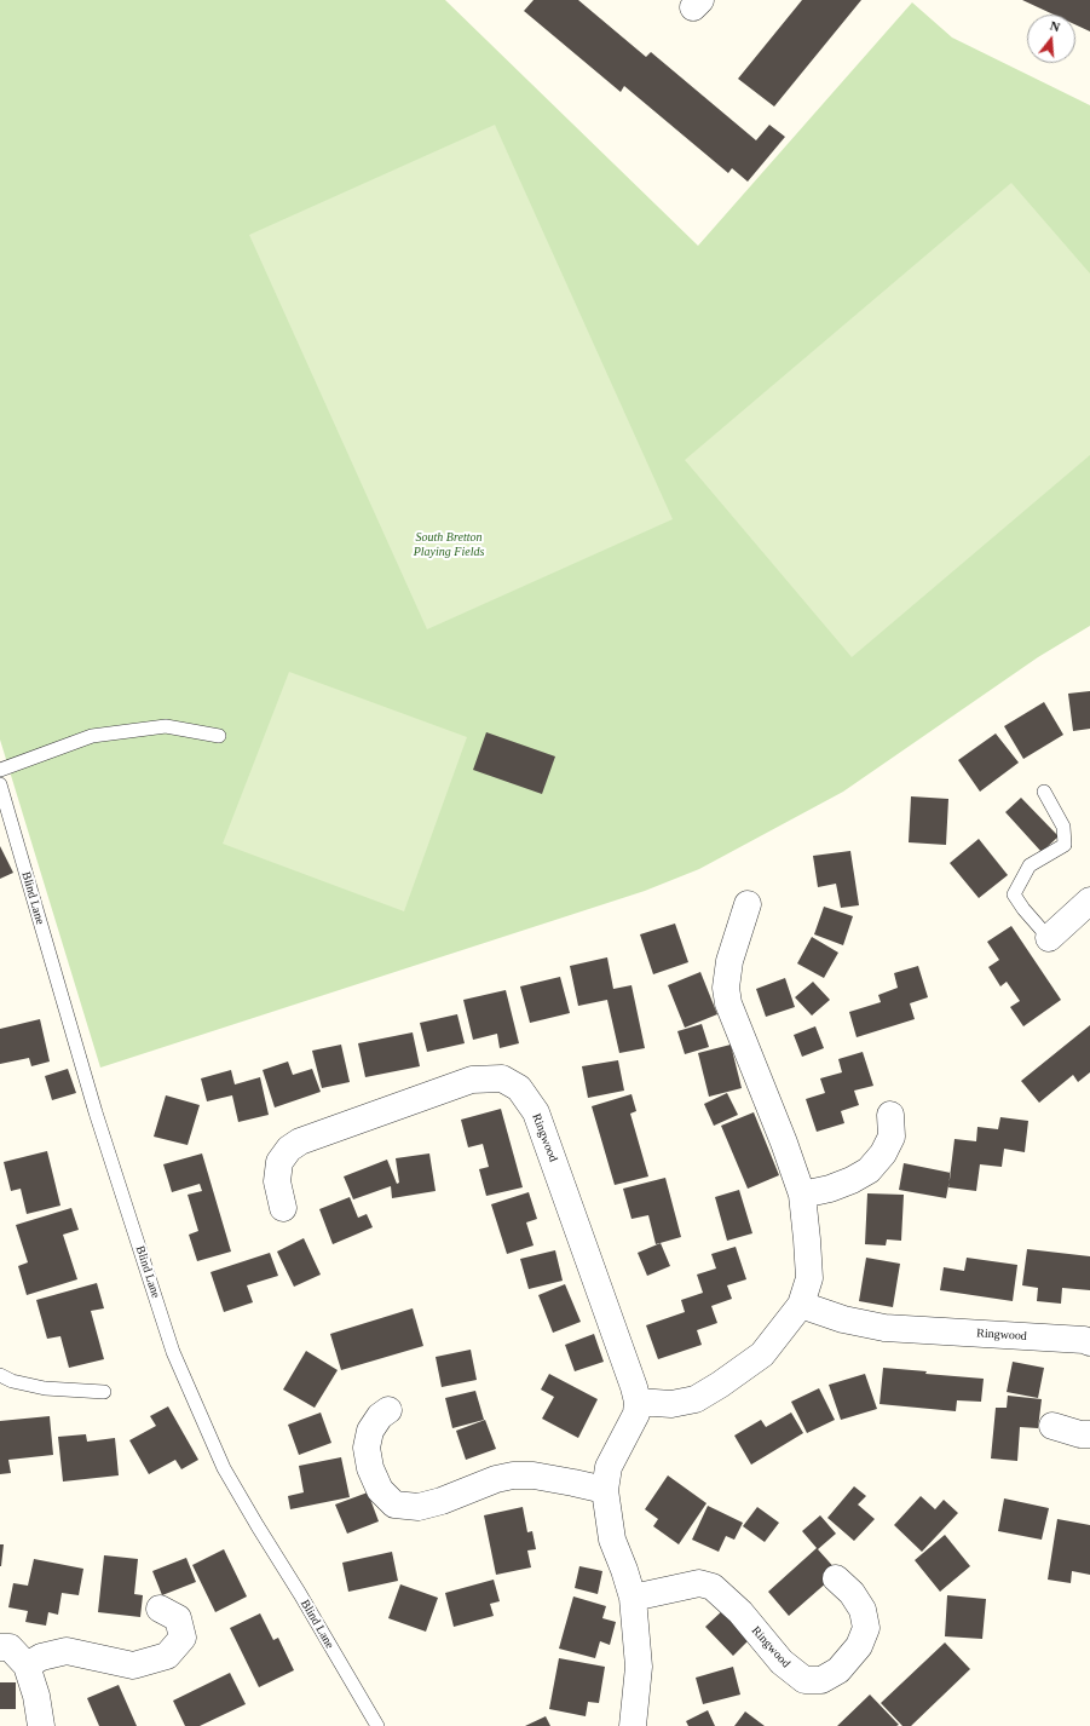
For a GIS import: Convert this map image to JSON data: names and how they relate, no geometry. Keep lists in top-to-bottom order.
{
  "streets": {
    "street": ["Ringwood"],
    "lane": ["Blind Lane"]
  },
  "parks": ["South Bretton Playing Fields"],
  "north": "top"
}
